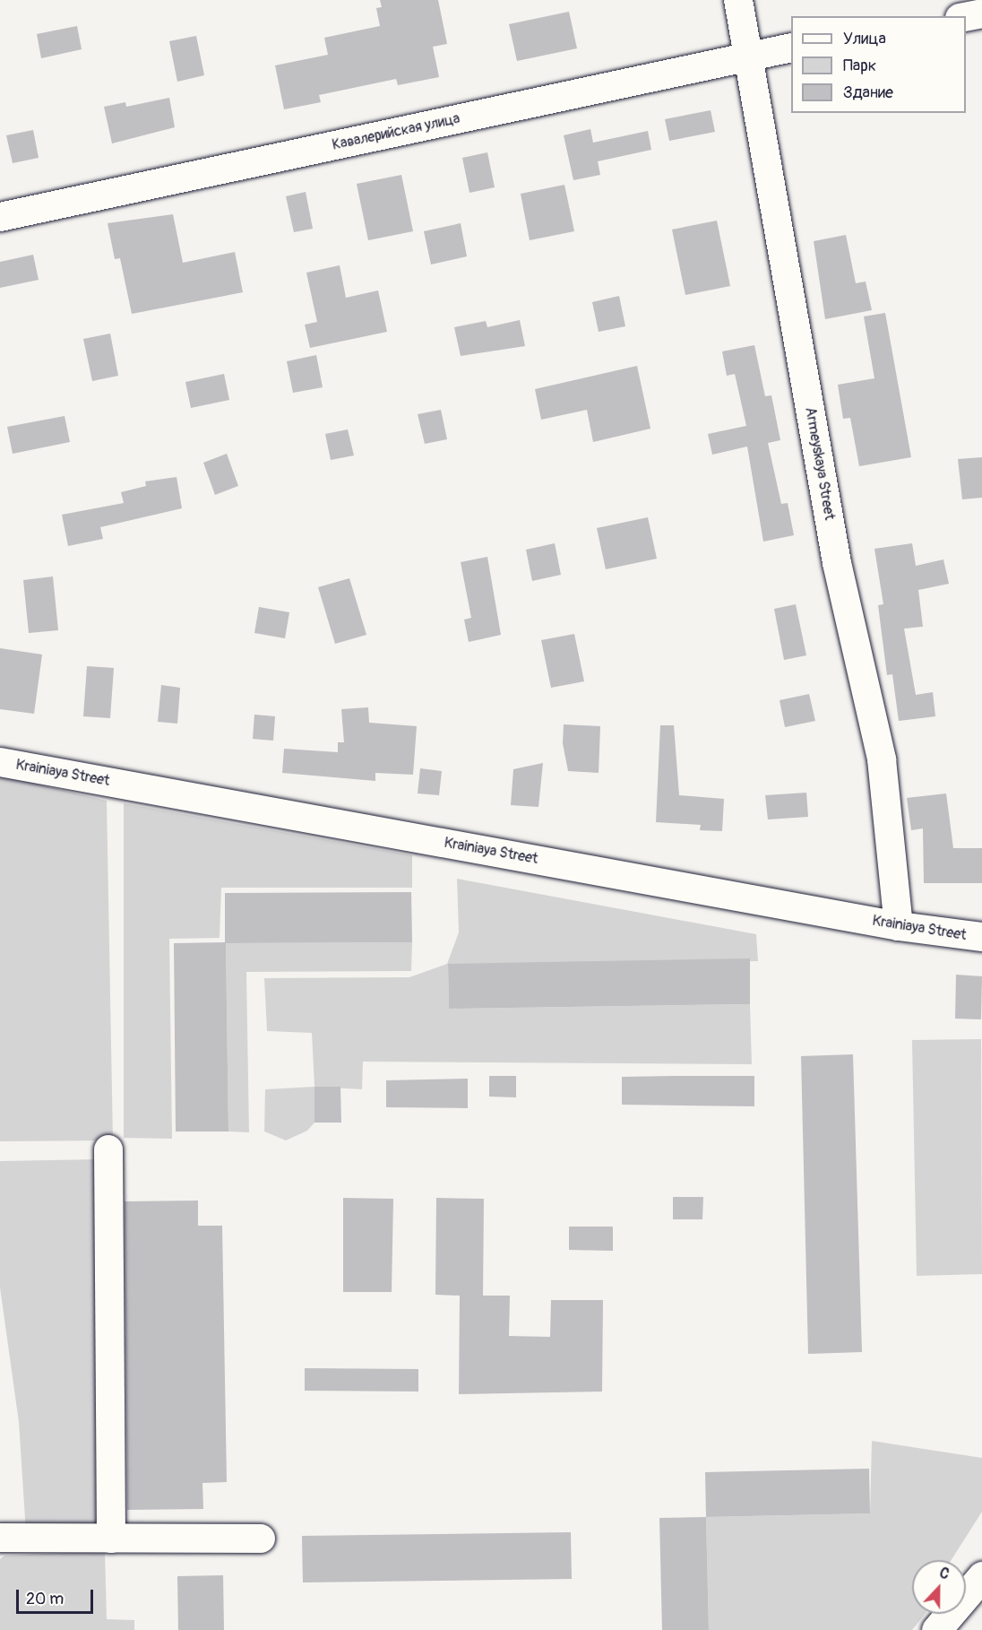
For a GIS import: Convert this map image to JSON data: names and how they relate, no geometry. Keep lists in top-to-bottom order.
{
  "streets": {
    "street": ["Кавалерийская улица", "Armeyskaya Street", "Krainiaya Street"]
  },
  "crossings": [
    ["Кавалерийская улица", "Armeyskaya Street"],
    ["Armeyskaya Street", "Krainiaya Street"]
  ],
  "legend": ["Улица", "Парк", "Здание"],
  "scale_bar": "20 m",
  "north": "top"
}
